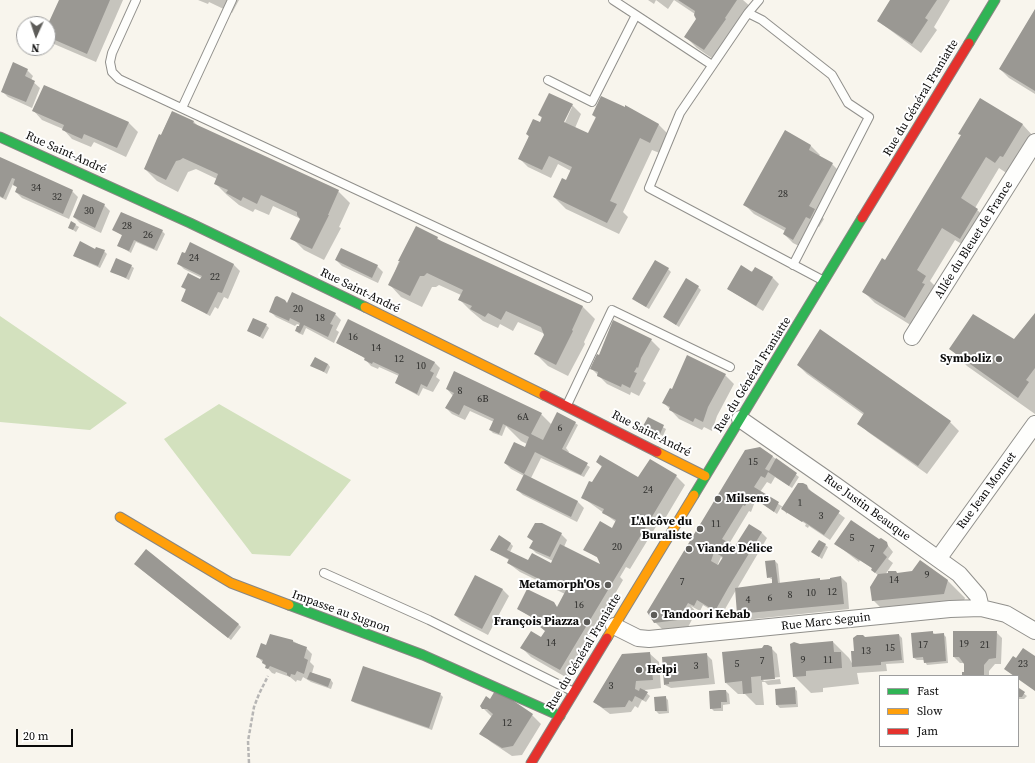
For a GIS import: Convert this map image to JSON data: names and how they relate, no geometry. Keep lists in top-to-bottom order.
{
  "streets": {
    "street": [
      "Rue du Général Franiatte",
      "Rue Saint-André",
      "Allée du Bleuet de France",
      "Rue Jean Monnet",
      "Rue Justin Beauque",
      "Impasse au Sugnon",
      "Rue Marc Seguin"
    ]
  },
  "crossings": [
    ["Rue du Général Franiatte", "Rue Saint-André"],
    ["Rue du Général Franiatte", "Rue Justin Beauque"],
    ["Rue du Général Franiatte", "Impasse au Sugnon"],
    ["Rue du Général Franiatte", "Rue Marc Seguin"],
    ["Rue Jean Monnet", "Rue Justin Beauque"],
    ["Rue Justin Beauque", "Rue Marc Seguin"]
  ],
  "places": [
    "Symboliz",
    "Milsens",
    "L'Alcôve du Buraliste",
    "Viande Délice",
    "Metamorph'Os",
    "Tandoori Kebab",
    "François Piazza",
    "Helpi"
  ],
  "house_numbers": [
    "34",
    "28",
    "32",
    "30",
    "28",
    "26",
    "24",
    "22",
    "20",
    "18",
    "16",
    "14",
    "12",
    "10",
    "8",
    "6B",
    "6A",
    "6",
    "15",
    "24",
    "1",
    "3",
    "11",
    "5",
    "20",
    "7",
    "9",
    "14",
    "7",
    "12",
    "10",
    "8",
    "6",
    "4",
    "16",
    "14",
    "19",
    "17",
    "21",
    "15",
    "13",
    "9",
    "11",
    "7",
    "5",
    "23",
    "3",
    "3",
    "12"
  ],
  "legend": ["Fast", "Slow", "Jam"],
  "scale_bar": "20 m",
  "north": "bottom"
}
